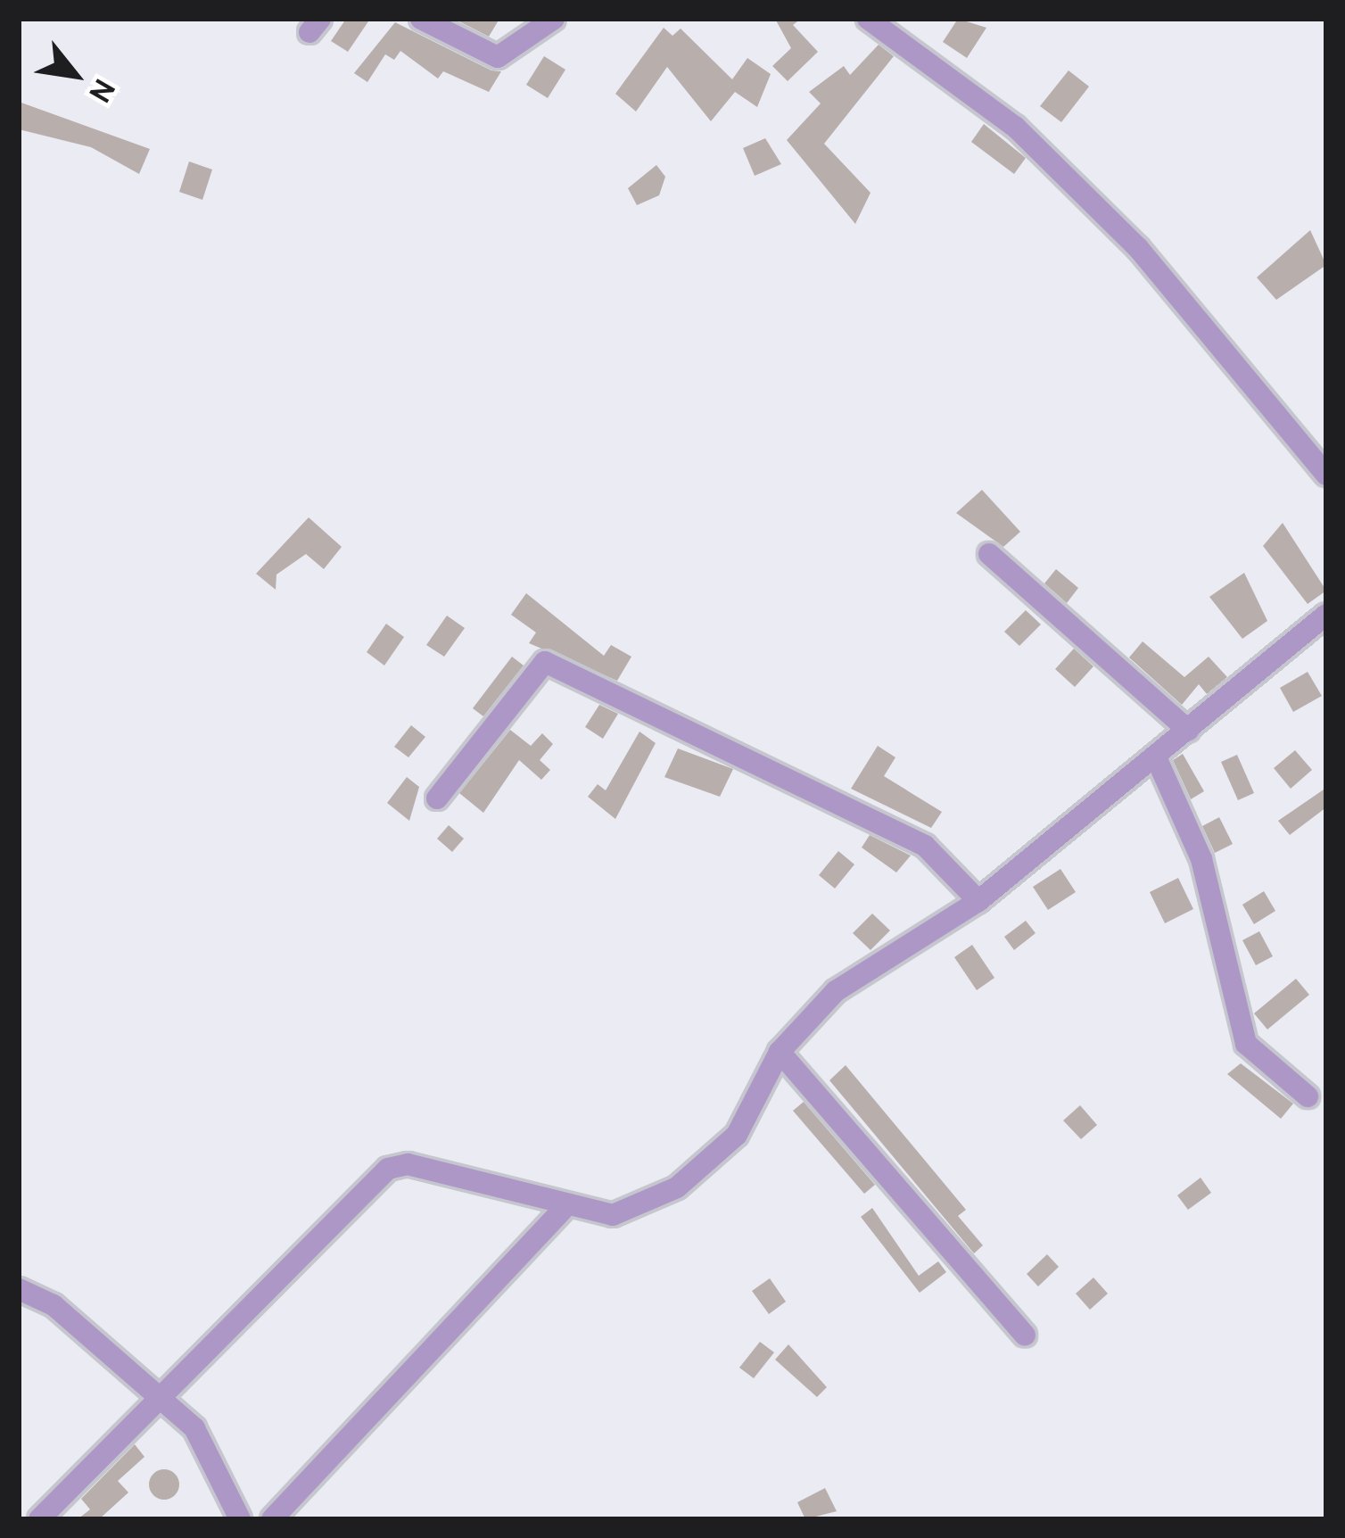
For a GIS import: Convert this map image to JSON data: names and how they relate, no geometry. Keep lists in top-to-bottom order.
{
  "north": "bottom right"
}
